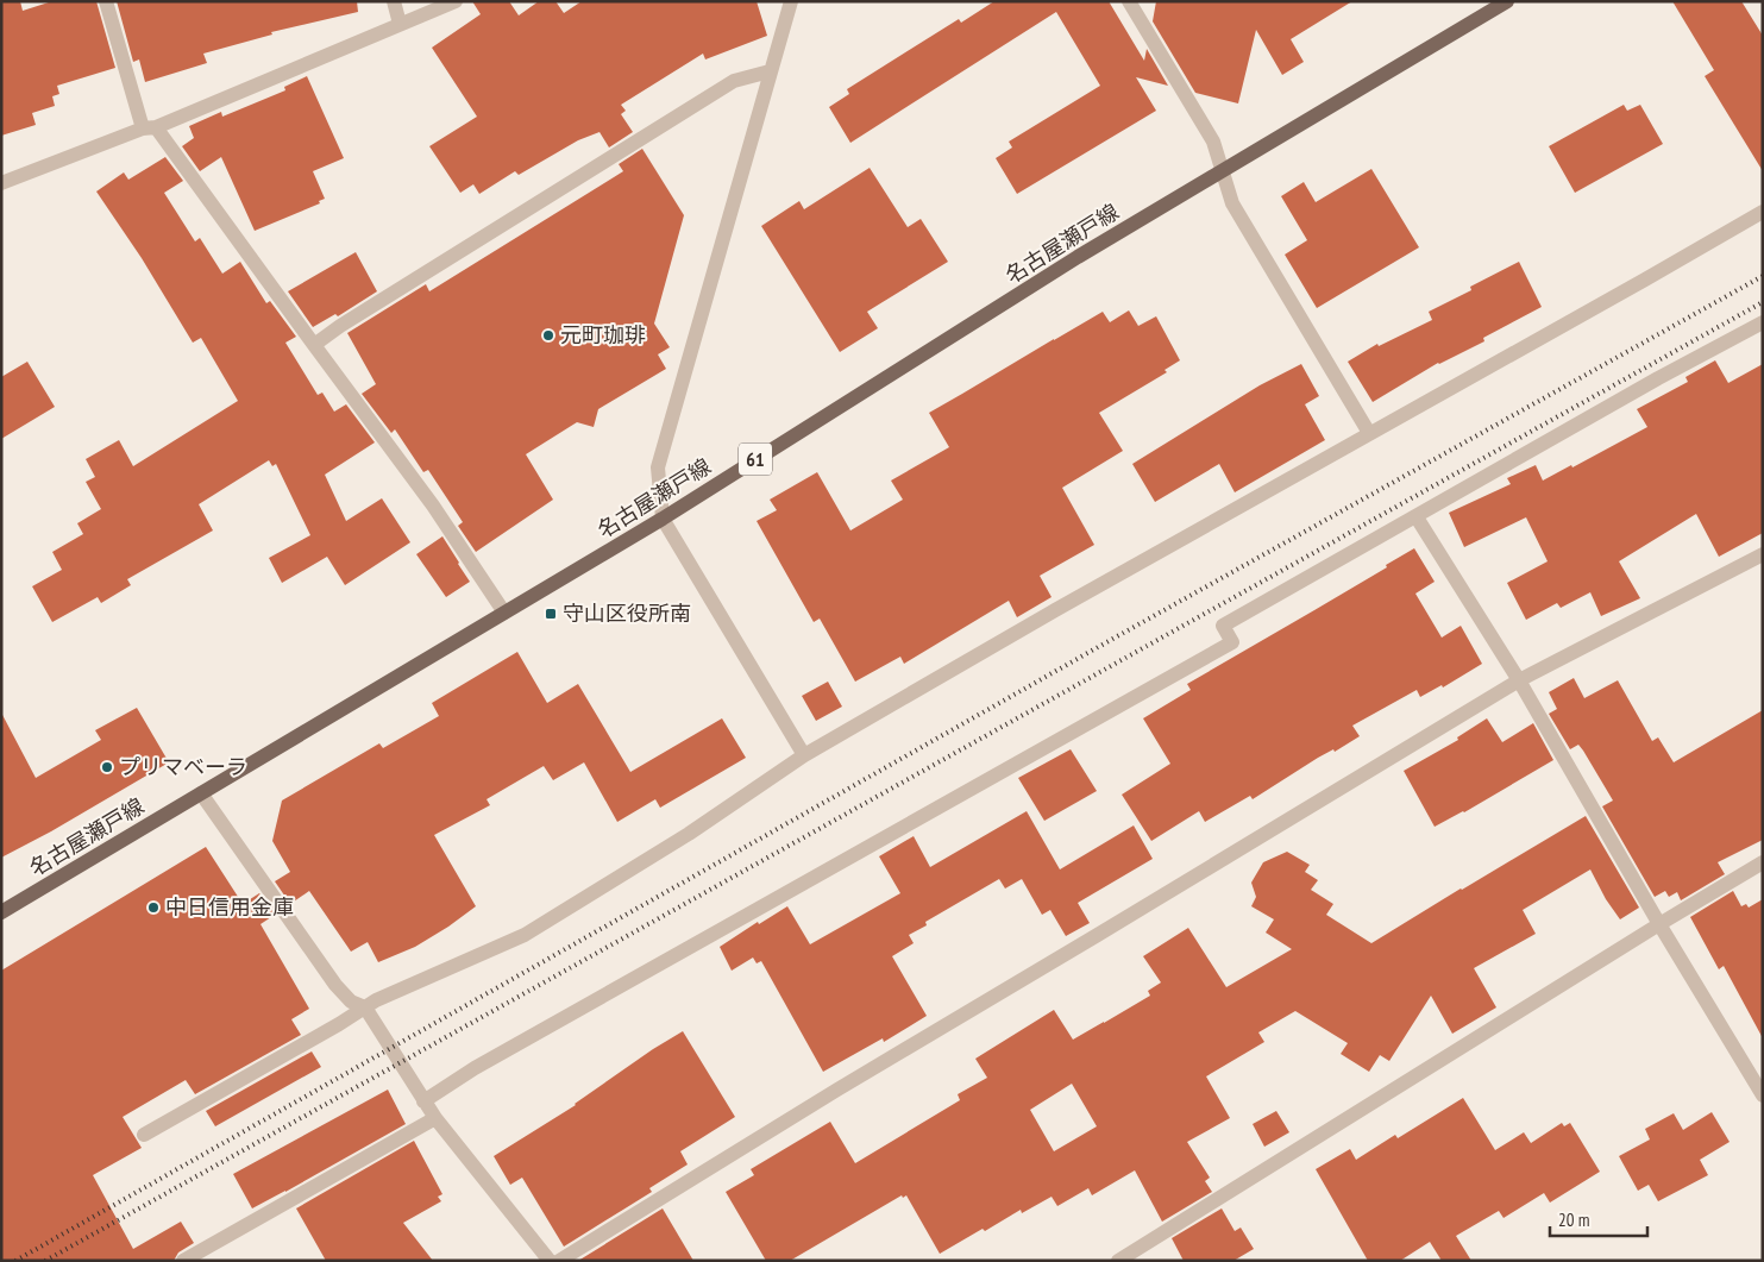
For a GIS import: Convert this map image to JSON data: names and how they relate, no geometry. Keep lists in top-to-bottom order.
{
  "streets": {
    "main road": ["名古屋瀬戸線", "61"]
  },
  "places": {
    "other": ["元町珈琲", "プリマベーラ", "中日信用金庫"],
    "transit": ["守山区役所南"]
  },
  "scale_bar": "20 m"
}
